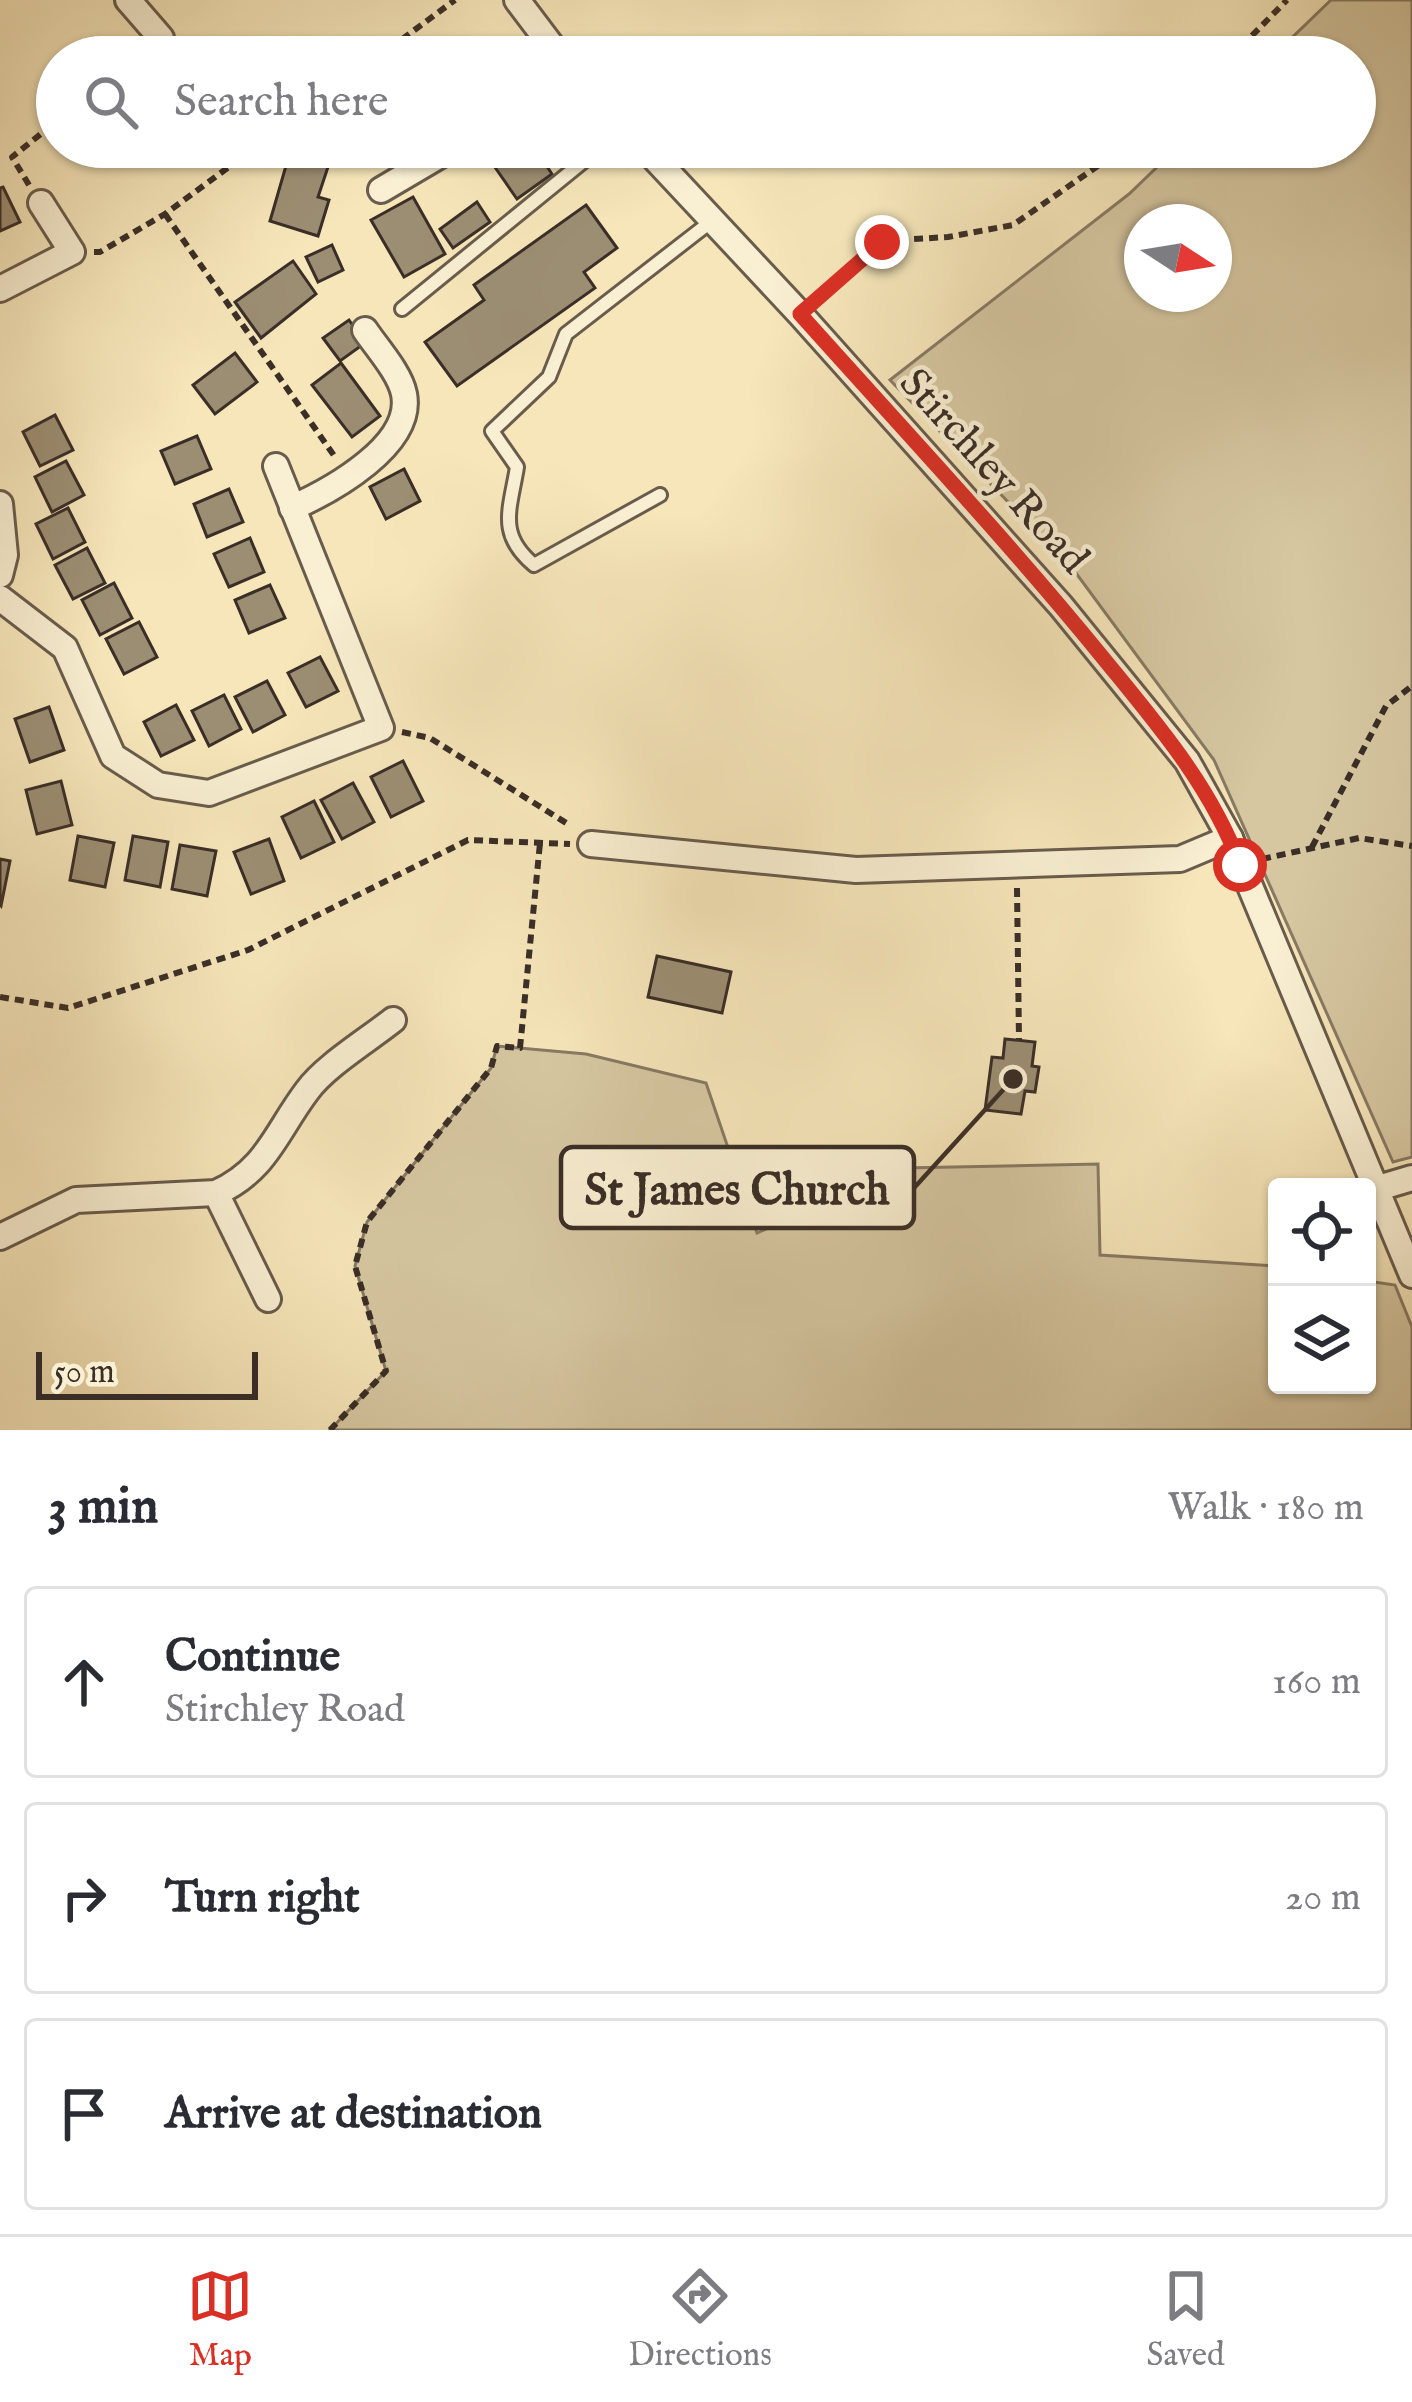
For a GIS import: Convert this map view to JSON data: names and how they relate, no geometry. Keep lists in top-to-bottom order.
{
  "streets": {
    "street": ["Stirchley Road"]
  },
  "places": ["St James Church"],
  "scale_bar": "50 m",
  "north": "right",
  "page": {
    "search": "Search here",
    "scale": "50 m",
    "heading": ["3 min", "Walk · 180 m"],
    "list": [
      ["Continue", "Stirchley Road", "160 m"],
      ["Turn right", "20 m"],
      "Arrive at destination"
    ],
    "nav": ["Map", "Directions", "Saved"]
  }
}
